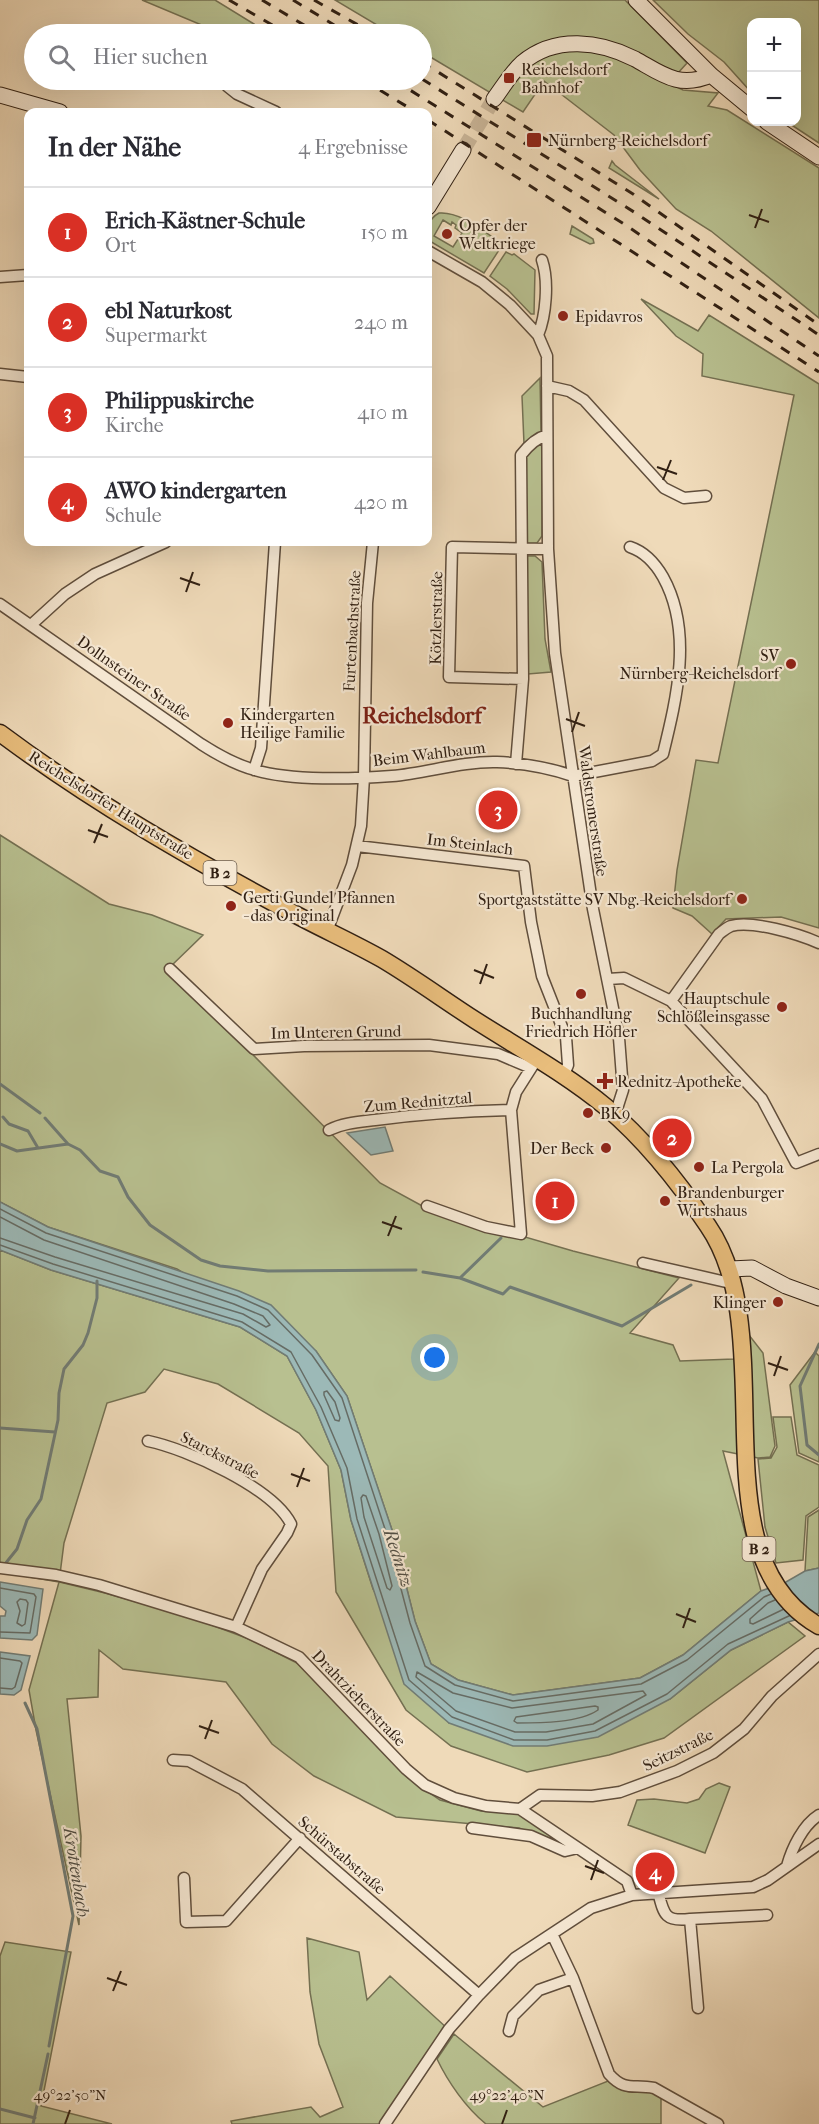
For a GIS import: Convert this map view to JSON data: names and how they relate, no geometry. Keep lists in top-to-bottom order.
{
  "streets": {
    "main road": ["Reichelsdorfer Hauptstraße", "B 2"],
    "street": [
      "Kötzlerstraße",
      "Furtenbachstraße",
      "Dollnsteiner Straße",
      "Beim Wahlbaum",
      "Waldstromerstraße",
      "Im Steinlach",
      "Im Unteren Grund",
      "Zum Rednitztal",
      "Starckstraße",
      "Drahtzieherstraße",
      "Seitzstraße",
      "Schürstabstraße"
    ]
  },
  "crossings": [
    ["Kötzlerstraße", "Waldstromerstraße"],
    ["Furtenbachstraße", "Beim Wahlbaum"],
    ["Furtenbachstraße", "Reichelsdorfer Hauptstraße"],
    ["Furtenbachstraße", "Im Steinlach"],
    ["Dollnsteiner Straße", "Beim Wahlbaum"],
    ["Beim Wahlbaum", "Waldstromerstraße"],
    ["Reichelsdorfer Hauptstraße", "Waldstromerstraße"],
    ["Reichelsdorfer Hauptstraße", "Im Steinlach"],
    ["Reichelsdorfer Hauptstraße", "Im Unteren Grund"],
    ["Starckstraße", "Drahtzieherstraße"],
    ["Drahtzieherstraße", "Seitzstraße"]
  ],
  "districts": ["Reichelsdorf"],
  "water": ["Rednitz", "Krottenbach"],
  "places": {
    "transit": ["Reichelsdorf Bahnhof", "Nürnberg-Reichelsdorf"],
    "other": [
      "Opfer der Weltkriege",
      "Epidavros",
      "SV Nürnberg-Reichelsdorf",
      "Kindergarten Heilige Familie",
      "Sportgaststätte SV Nbg.-Reichelsdorf",
      "Gerti Gundel Pfannen - das Original",
      "Buchhandlung Friedrich Höfler",
      "Hauptschule Schlößleinsgasse",
      "BK9",
      "Der Beck",
      "La Pergola",
      "Brandenburger Wirtshaus",
      "Klinger"
    ],
    "health": ["Rednitz-Apotheke"]
  },
  "page": {
    "map_buttons": ["+", "−"],
    "search": "Hier suchen",
    "heading": ["In der Nähe", "4 Ergebnisse"],
    "list": [
      {
        "mark": "1",
        "name": "Erich-Kästner-Schule",
        "note": "Ort",
        "value": "150 m"
      },
      {
        "mark": "2",
        "name": "ebl Naturkost",
        "note": "Supermarkt",
        "value": "240 m"
      },
      {
        "mark": "3",
        "name": "Philippuskirche",
        "note": "Kirche",
        "value": "410 m"
      },
      {
        "mark": "4",
        "name": "AWO kindergarten",
        "note": "Schule",
        "value": "420 m"
      }
    ],
    "pins": [
      "3",
      "2",
      "1",
      "4"
    ]
  },
  "coordinates": ["49°22'50\"N", "49°22'40\"N"]
}
